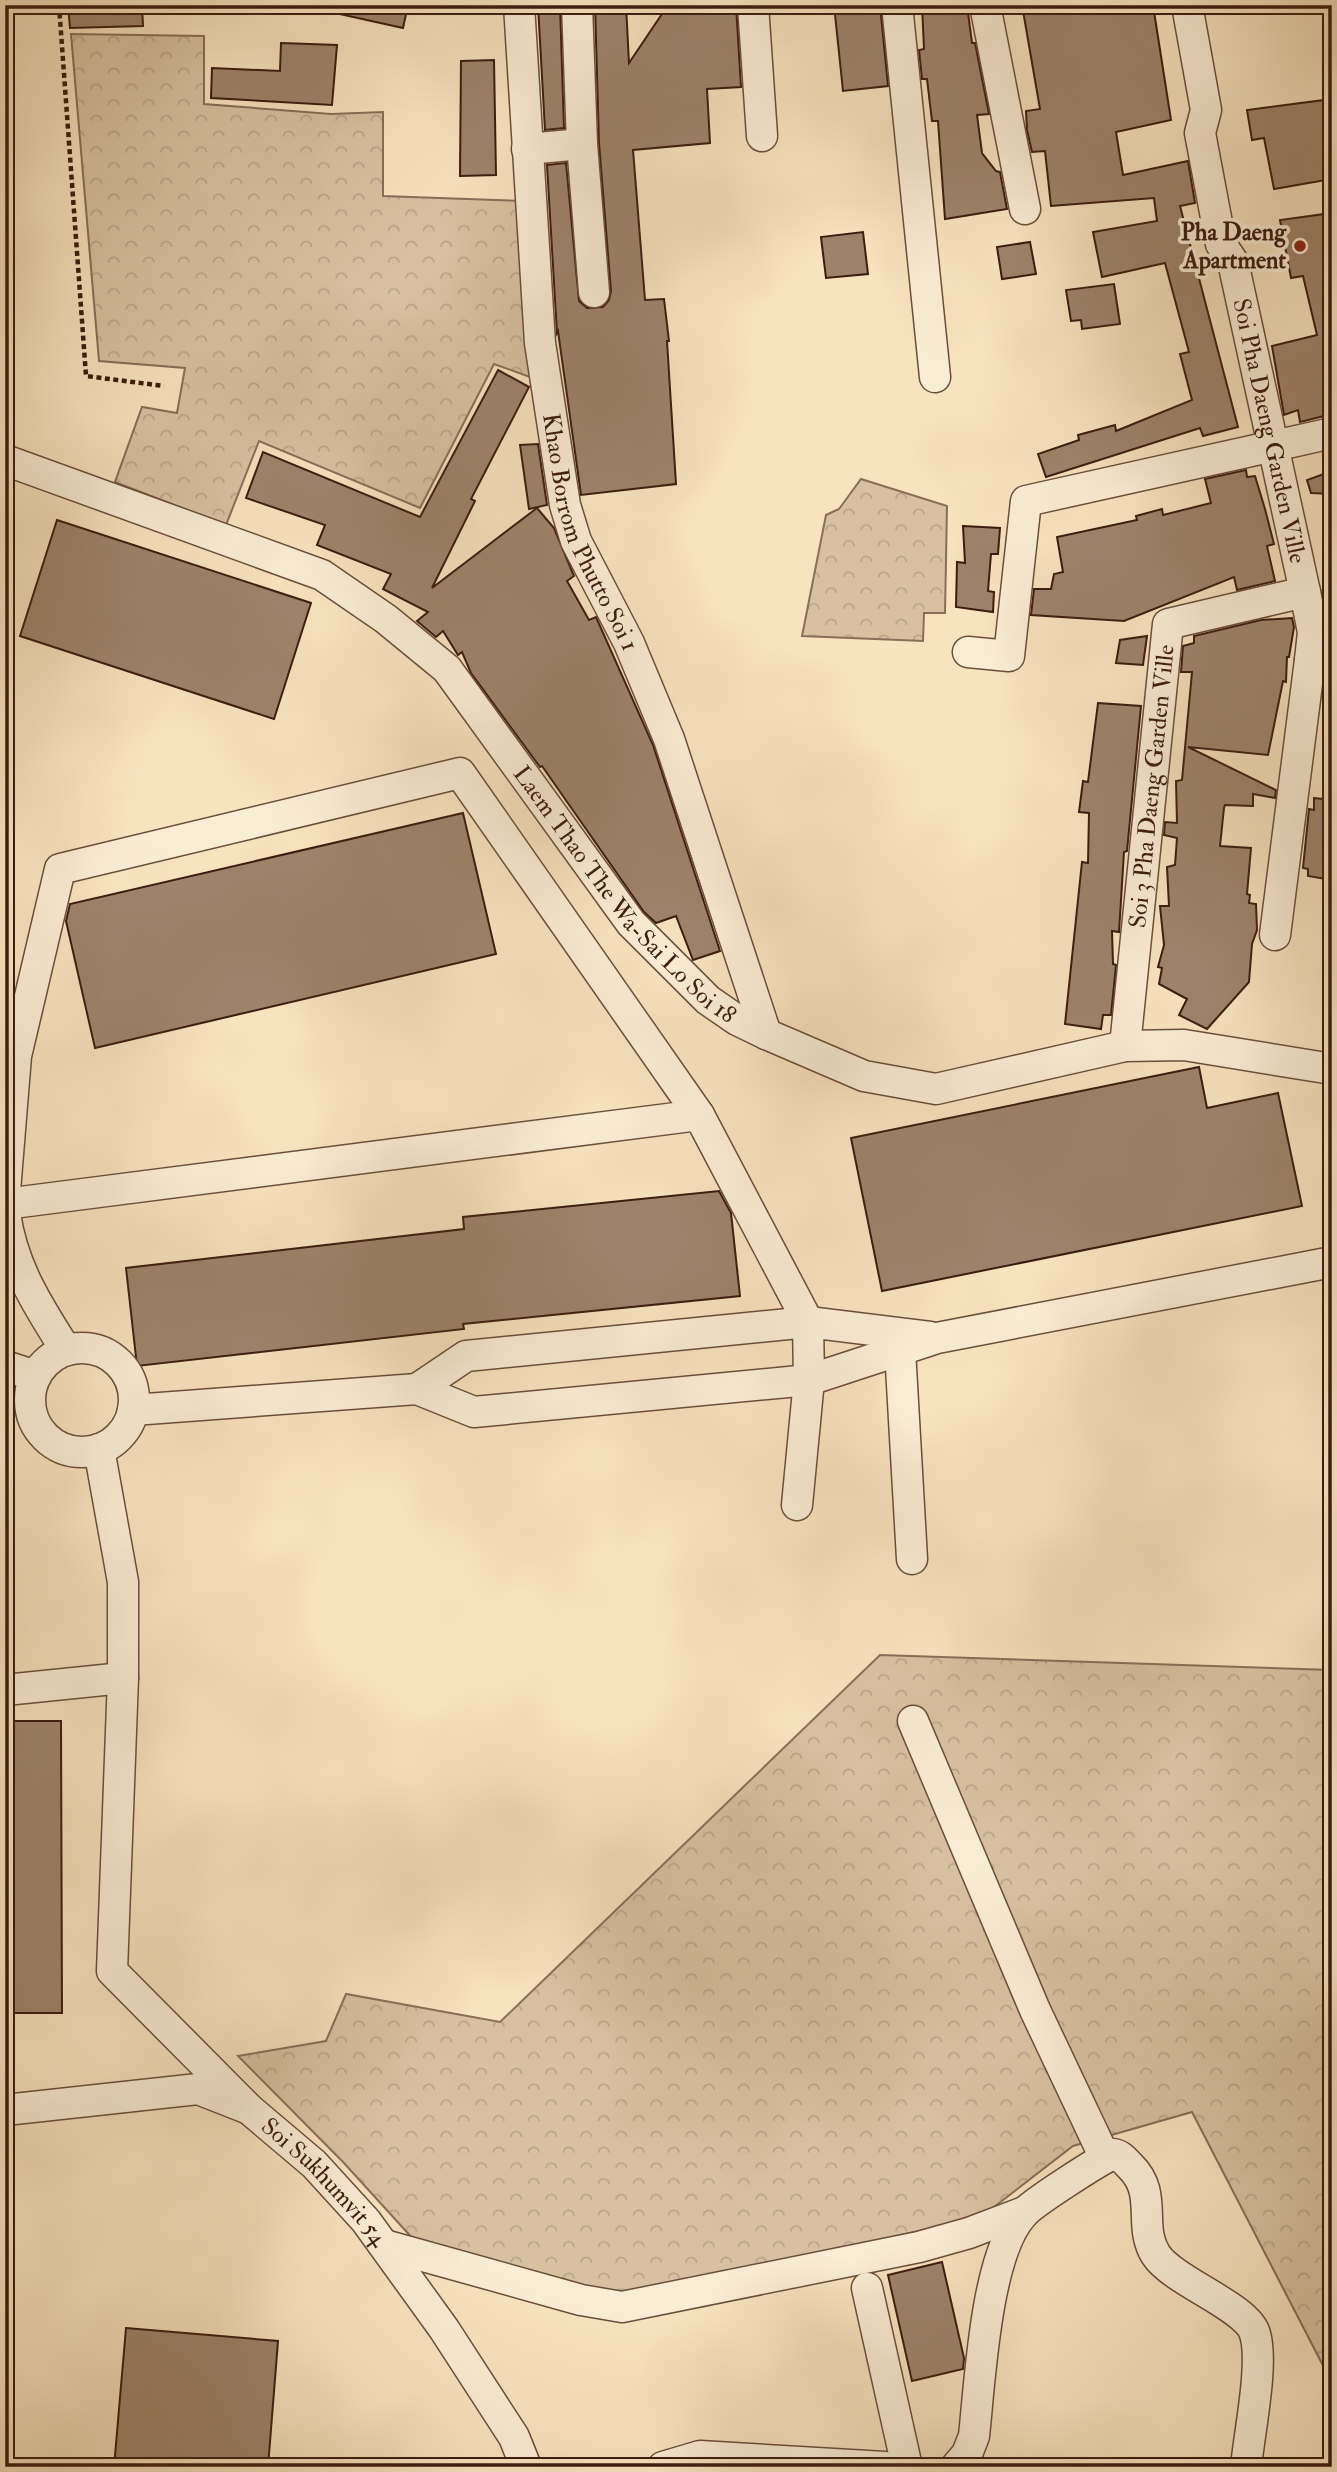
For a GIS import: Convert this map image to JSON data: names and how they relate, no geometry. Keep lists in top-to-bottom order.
{
  "streets": {
    "street": [
      "Soi Pha Daeng Garden Ville",
      "Khao Borrom Phutto Soi 1",
      "Soi 3 Pha Daeng Garden Ville",
      "Laem Thao The Wa-Sai Lo Soi 18",
      "Soi Sukhumvit 54"
    ]
  },
  "crossings": [
    ["Soi Pha Daeng Garden Ville", "Soi 3 Pha Daeng Garden Ville"],
    ["Khao Borrom Phutto Soi 1", "Laem Thao The Wa-Sai Lo Soi 18"],
    ["Soi 3 Pha Daeng Garden Ville", "Laem Thao The Wa-Sai Lo Soi 18"]
  ],
  "places": ["Pha Daeng Apartment"]
}
